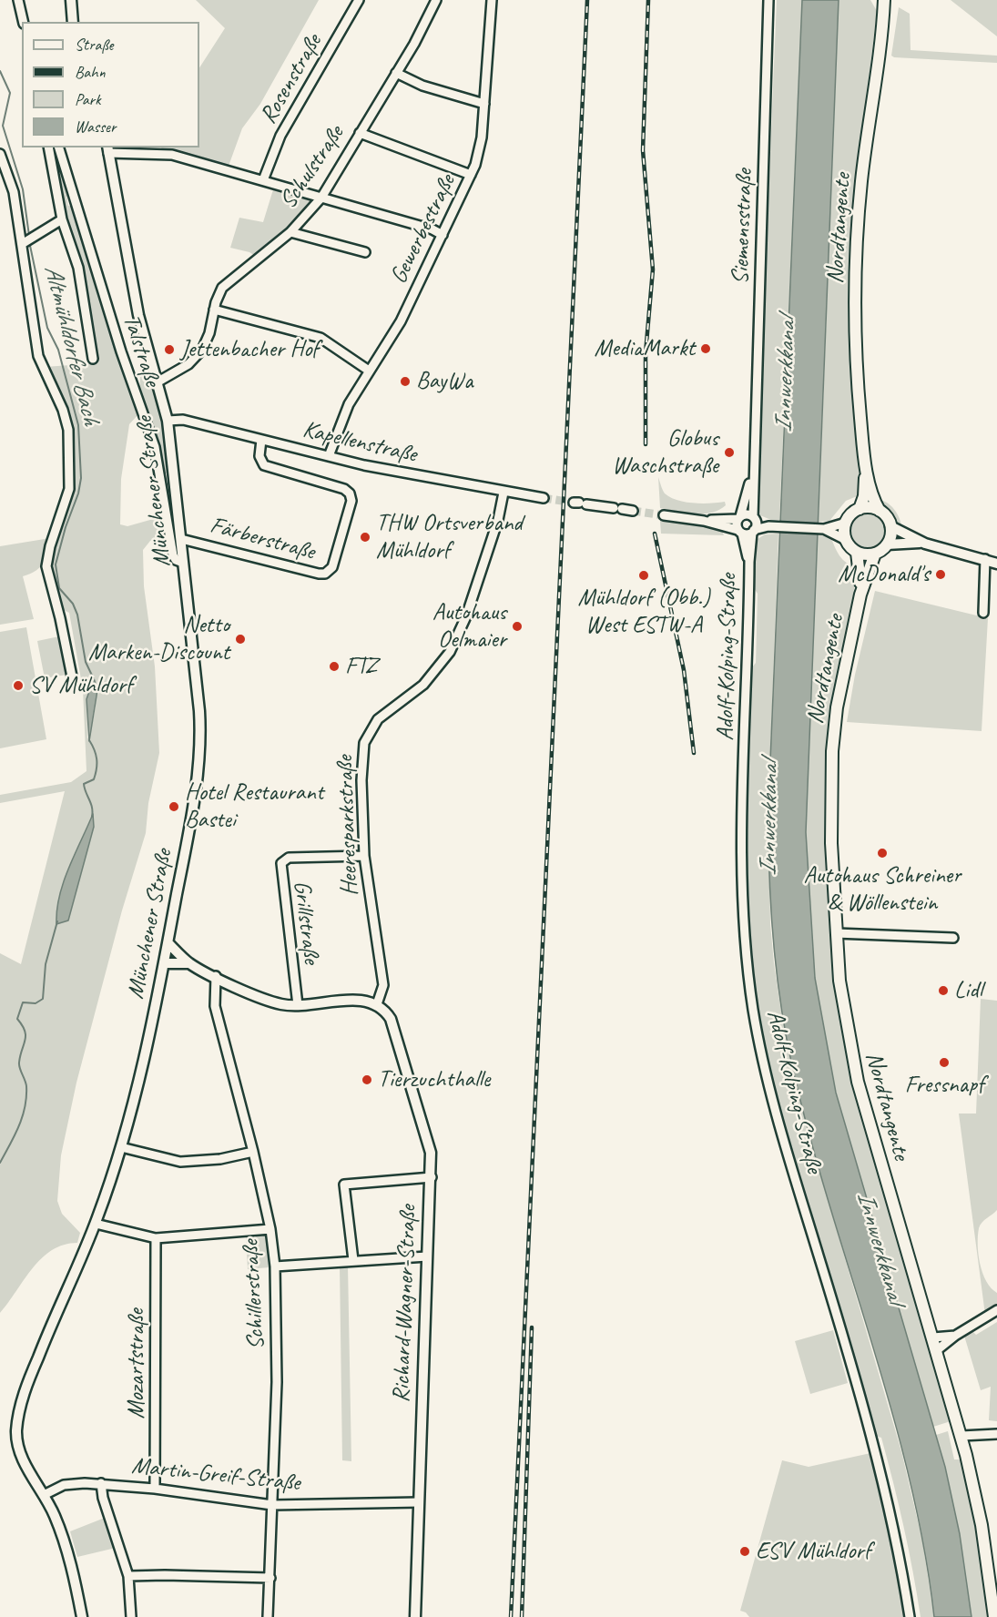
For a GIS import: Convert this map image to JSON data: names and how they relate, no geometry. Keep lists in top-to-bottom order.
{
  "streets": {
    "main road": ["Nordtangente"],
    "street": [
      "Rosenstraße",
      "Schulstraße",
      "Siemensstraße",
      "Gewerbestraße",
      "Talstraße",
      "Kapellenstraße",
      "Münchener Straße",
      "Färberstraße",
      "Adolf-Kolping-Straße",
      "Heeresparkstraße",
      "Grillstraße",
      "Schillerstraße",
      "Richard-Wagner-Straße",
      "Mozartstraße",
      "Martin-Greif-Straße"
    ]
  },
  "crossings": [
    ["Schulstraße", "Münchener Straße"],
    ["Siemensstraße", "Adolf-Kolping-Straße"],
    ["Gewerbestraße", "Kapellenstraße"],
    ["Talstraße", "Münchener Straße"],
    ["Kapellenstraße", "Münchener Straße"],
    ["Kapellenstraße", "Färberstraße"],
    ["Kapellenstraße", "Heeresparkstraße"],
    ["Münchener Straße", "Färberstraße"],
    ["Münchener Straße", "Martin-Greif-Straße"],
    ["Heeresparkstraße", "Grillstraße"],
    ["Heeresparkstraße", "Richard-Wagner-Straße"],
    ["Schillerstraße", "Martin-Greif-Straße"],
    ["Richard-Wagner-Straße", "Martin-Greif-Straße"],
    ["Mozartstraße", "Martin-Greif-Straße"]
  ],
  "water": ["Altmühldorfer Bach", "Innwerkkanal"],
  "places": [
    "MediaMarkt",
    "Jettenbacher Hof",
    "BayWa",
    "Globus Waschstraße",
    "THW Ortsverband Mühldorf",
    "McDonald's",
    "Mühldorf (Obb.) West ESTW-A",
    "Autohaus Oelmaier",
    "Netto Marken-Discount",
    "FTZ",
    "SV Mühldorf",
    "Hotel Restaurant Bastei",
    "Autohaus Schreiner & Wöllenstein",
    "Lidl",
    "Fressnapf",
    "Tierzuchthalle",
    "ESV Mühldorf"
  ],
  "legend": [
    "Straße",
    "Bahn",
    "Park",
    "Wasser"
  ]
}
